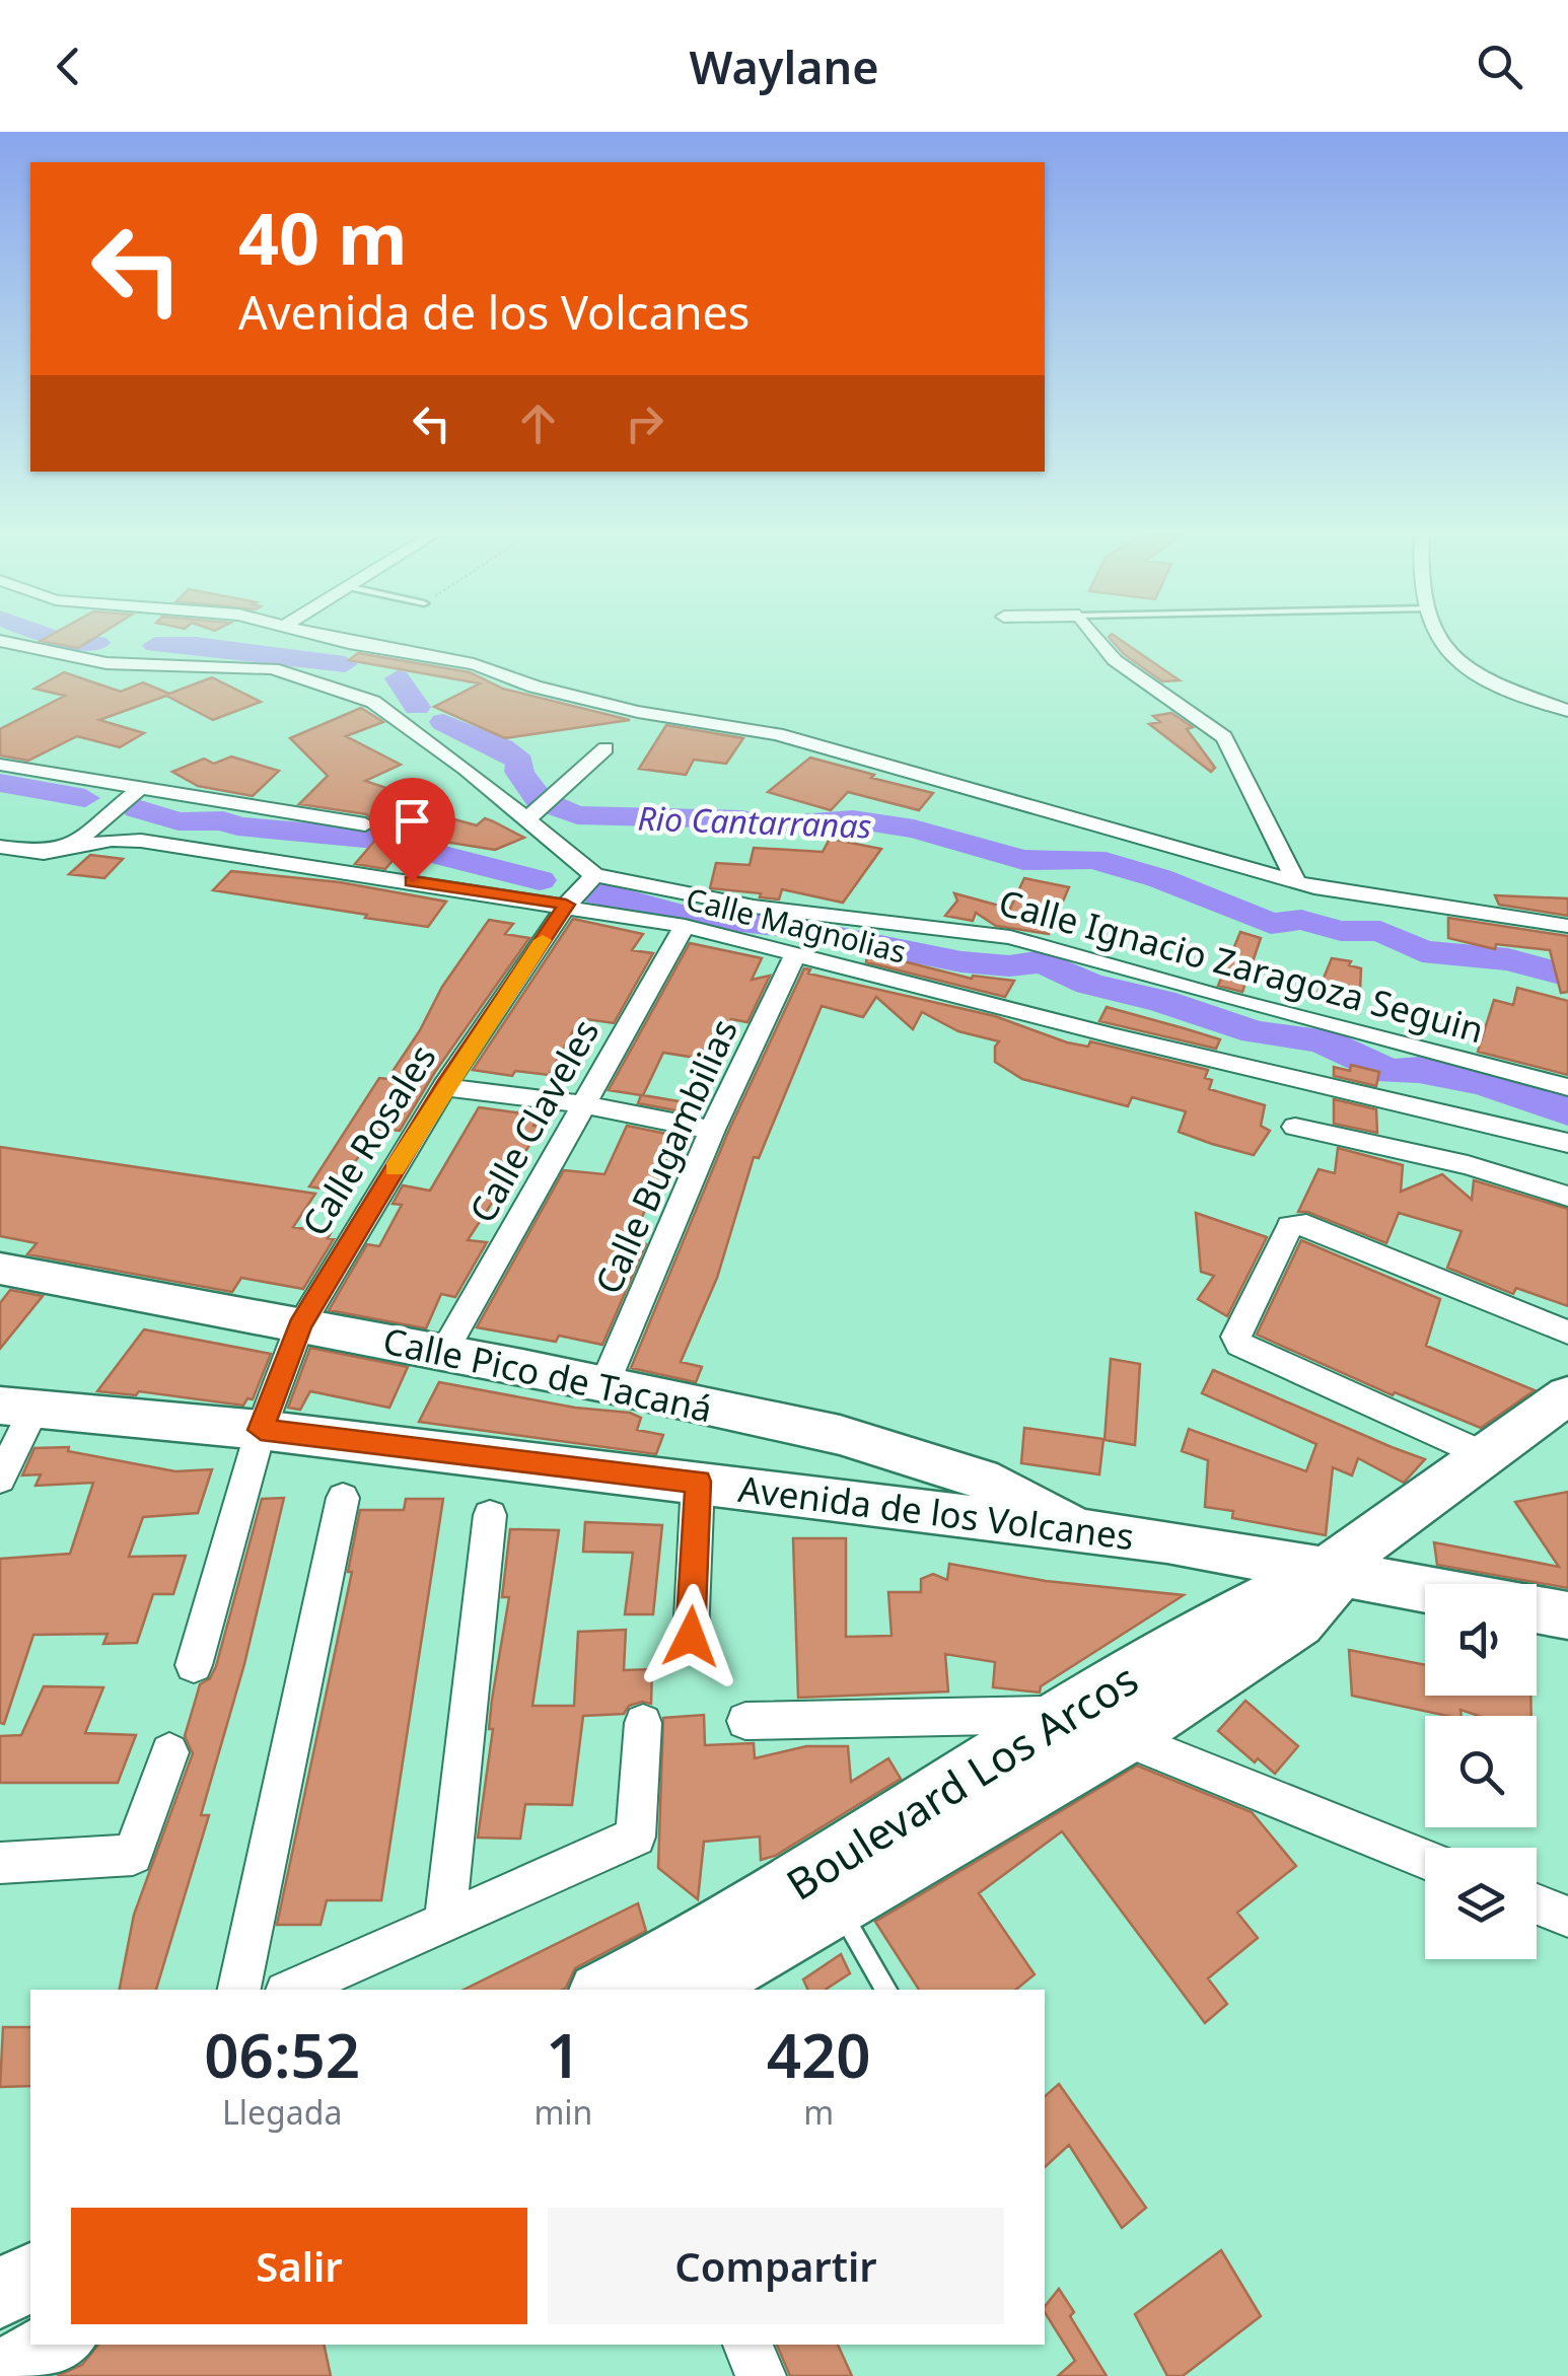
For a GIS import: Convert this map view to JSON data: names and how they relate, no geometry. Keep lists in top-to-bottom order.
{
  "streets": {
    "street": [
      "Calle Magnolias",
      "Calle Ignacio Zaragoza Seguin",
      "Calle Claveles",
      "Calle Rosales",
      "Calle Bugambilias",
      "Calle Pico de Tacaná",
      "Avenida de los Volcanes",
      "Boulevard Los Arcos"
    ]
  },
  "crossings": [
    ["Calle Magnolias", "Calle Claveles"],
    ["Calle Magnolias", "Calle Rosales"],
    ["Calle Magnolias", "Calle Bugambilias"],
    ["Calle Ignacio Zaragoza Seguin", "Calle Rosales"],
    ["Calle Claveles", "Calle Pico de Tacaná"],
    ["Calle Rosales", "Calle Pico de Tacaná"],
    ["Calle Rosales", "Avenida de los Volcanes"],
    ["Calle Bugambilias", "Calle Pico de Tacaná"],
    ["Calle Pico de Tacaná", "Avenida de los Volcanes"],
    ["Avenida de los Volcanes", "Boulevard Los Arcos"]
  ],
  "water": ["Rio Cantarranas"],
  "page": {
    "header": "Waylane",
    "turn": ["40 m", "Avenida de los Volcanes"],
    "eta": [
      "06:52",
      "Llegada",
      "1",
      "min",
      "420",
      "m"
    ],
    "buttons": ["Salir", "Compartir"]
  }
}
